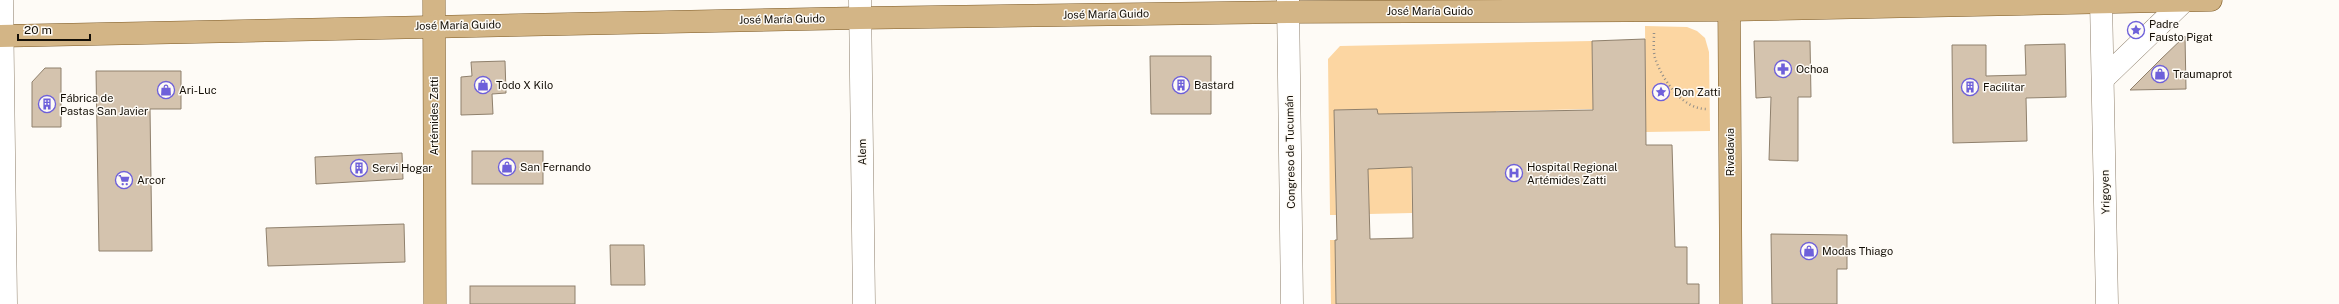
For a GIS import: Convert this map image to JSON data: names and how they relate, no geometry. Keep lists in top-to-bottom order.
{
  "streets": {
    "main road": ["José María Guido", "Artémides Zatti", "Rivadavia"],
    "street": ["Alem", "Congreso de Tucumán", "Yrigoyen"]
  },
  "crossings": [
    ["José María Guido", "Artémides Zatti"],
    ["José María Guido", "Alem"],
    ["José María Guido", "Congreso de Tucumán"],
    ["José María Guido", "Rivadavia"],
    ["José María Guido", "Yrigoyen"]
  ],
  "places": {
    "place": ["Padre Fausto Pigat", "Don Zatti"],
    "pharmacy": ["Ochoa"],
    "shop": [
      "Traumaprot",
      "Todo X Kilo",
      "Ari-Luc",
      "San Fernando",
      "Modas Thiago"
    ],
    "building": [
      "Bastard",
      "Facilitar",
      "Fábrica de Pastas San Javier",
      "Servi Hogar"
    ],
    "hospital": ["Hospital Regional Artémides Zatti"],
    "supermarket": ["Arcor"]
  },
  "scale_bar": "20 m"
}
